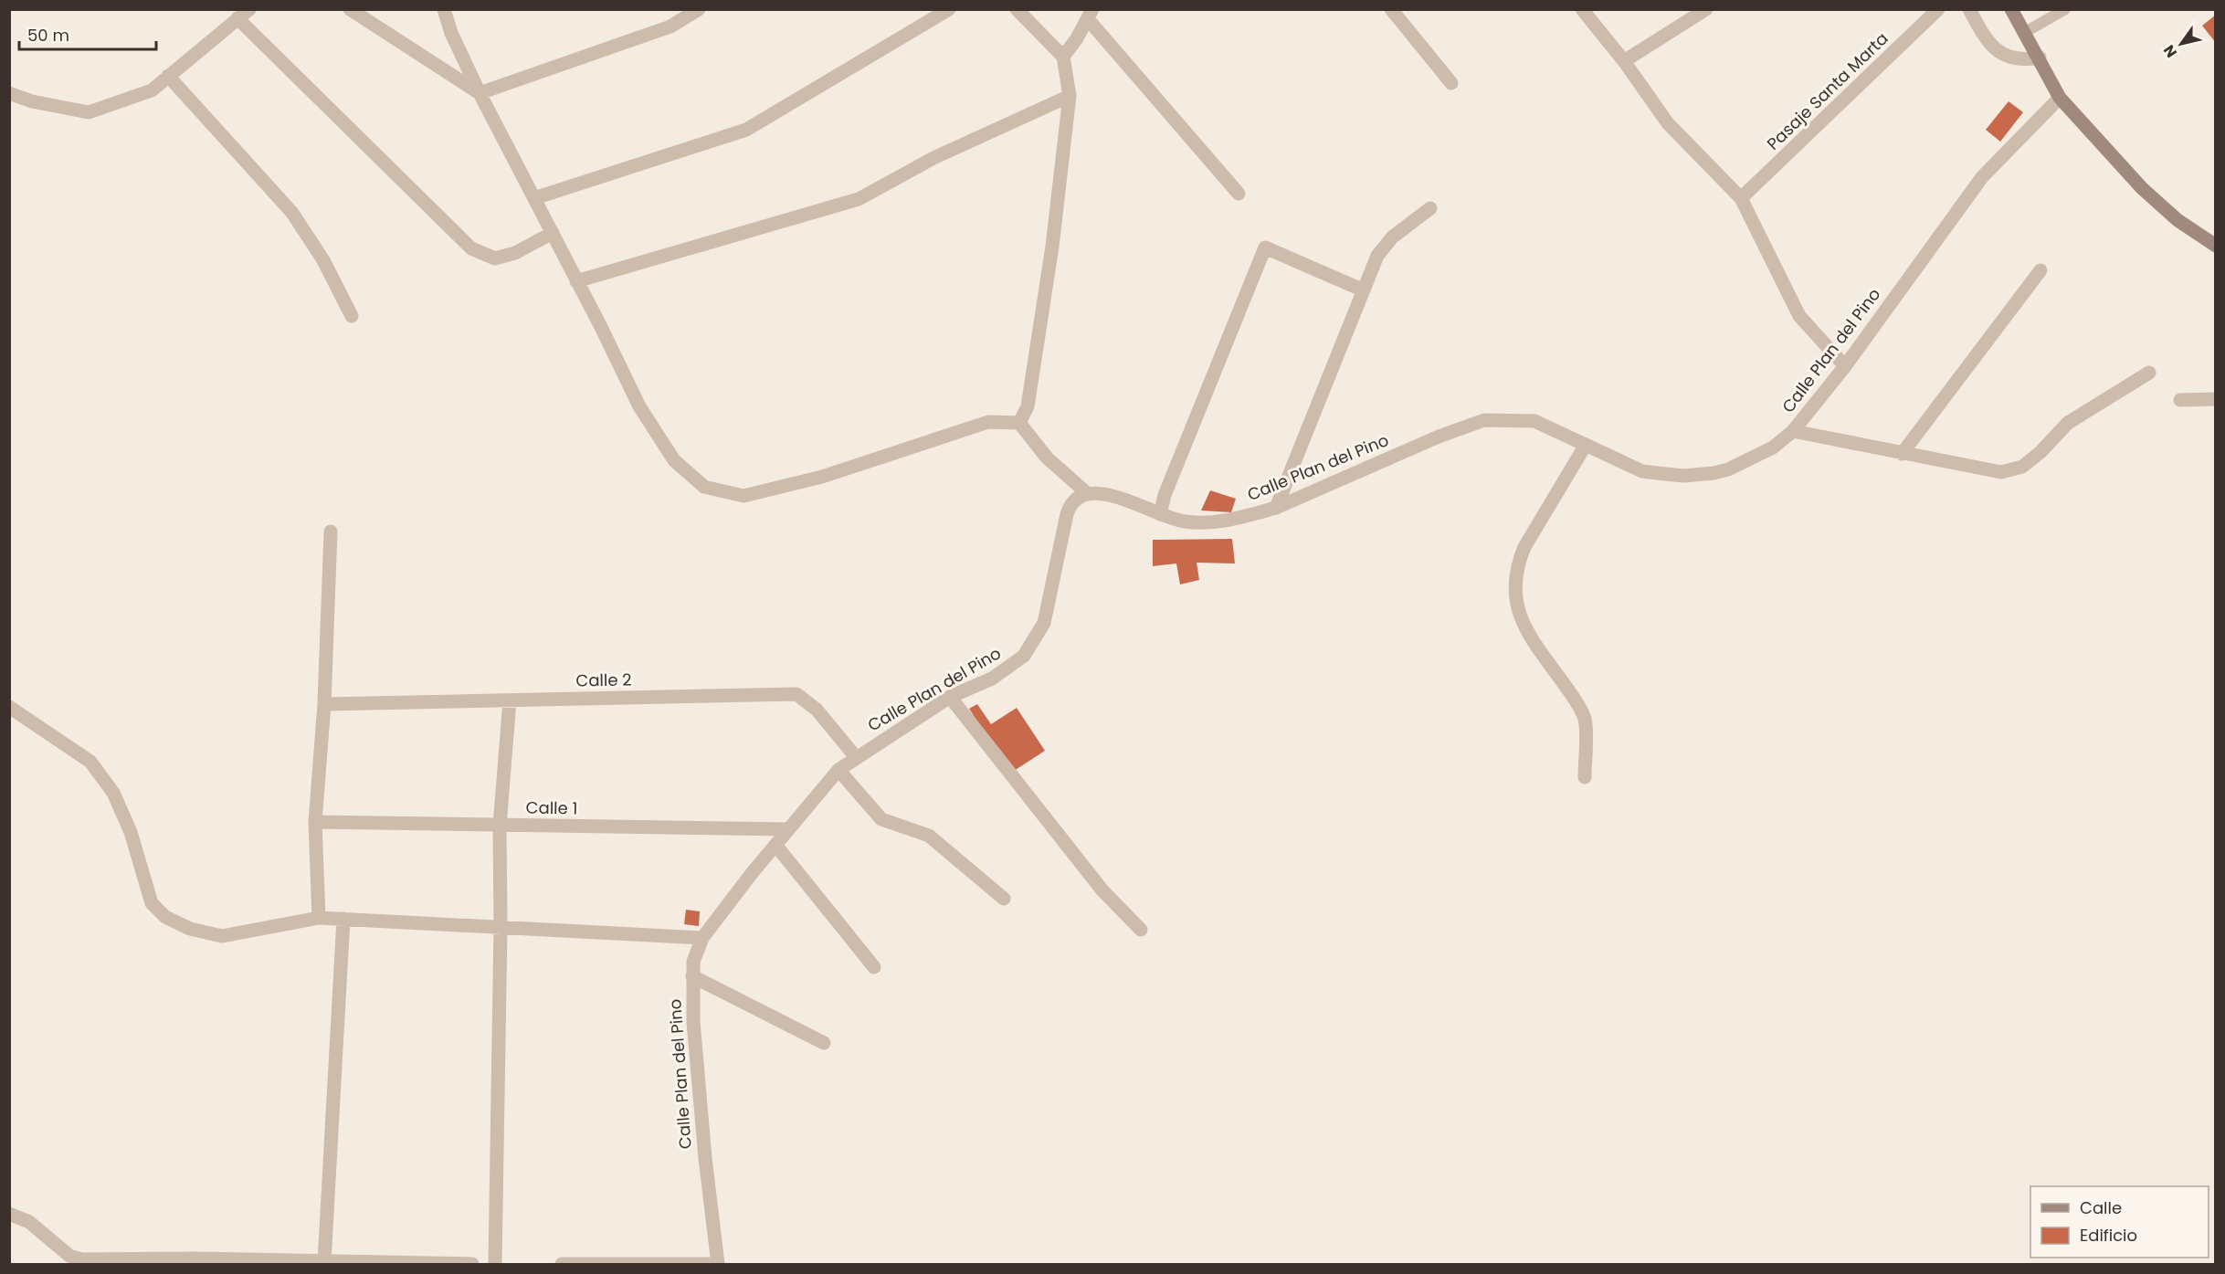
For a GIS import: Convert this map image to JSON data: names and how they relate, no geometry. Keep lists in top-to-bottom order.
{
  "streets": {
    "street": [
      "Pasaje Santa Marta",
      "Calle Plan del Pino",
      "Calle 2",
      "Calle 1"
    ]
  },
  "crossings": [
    ["Calle Plan del Pino", "Calle 2"],
    ["Calle Plan del Pino", "Calle 1"]
  ],
  "legend": ["Calle", "Edificio"],
  "scale_bar": "50 m",
  "north": "bottom left"
}
